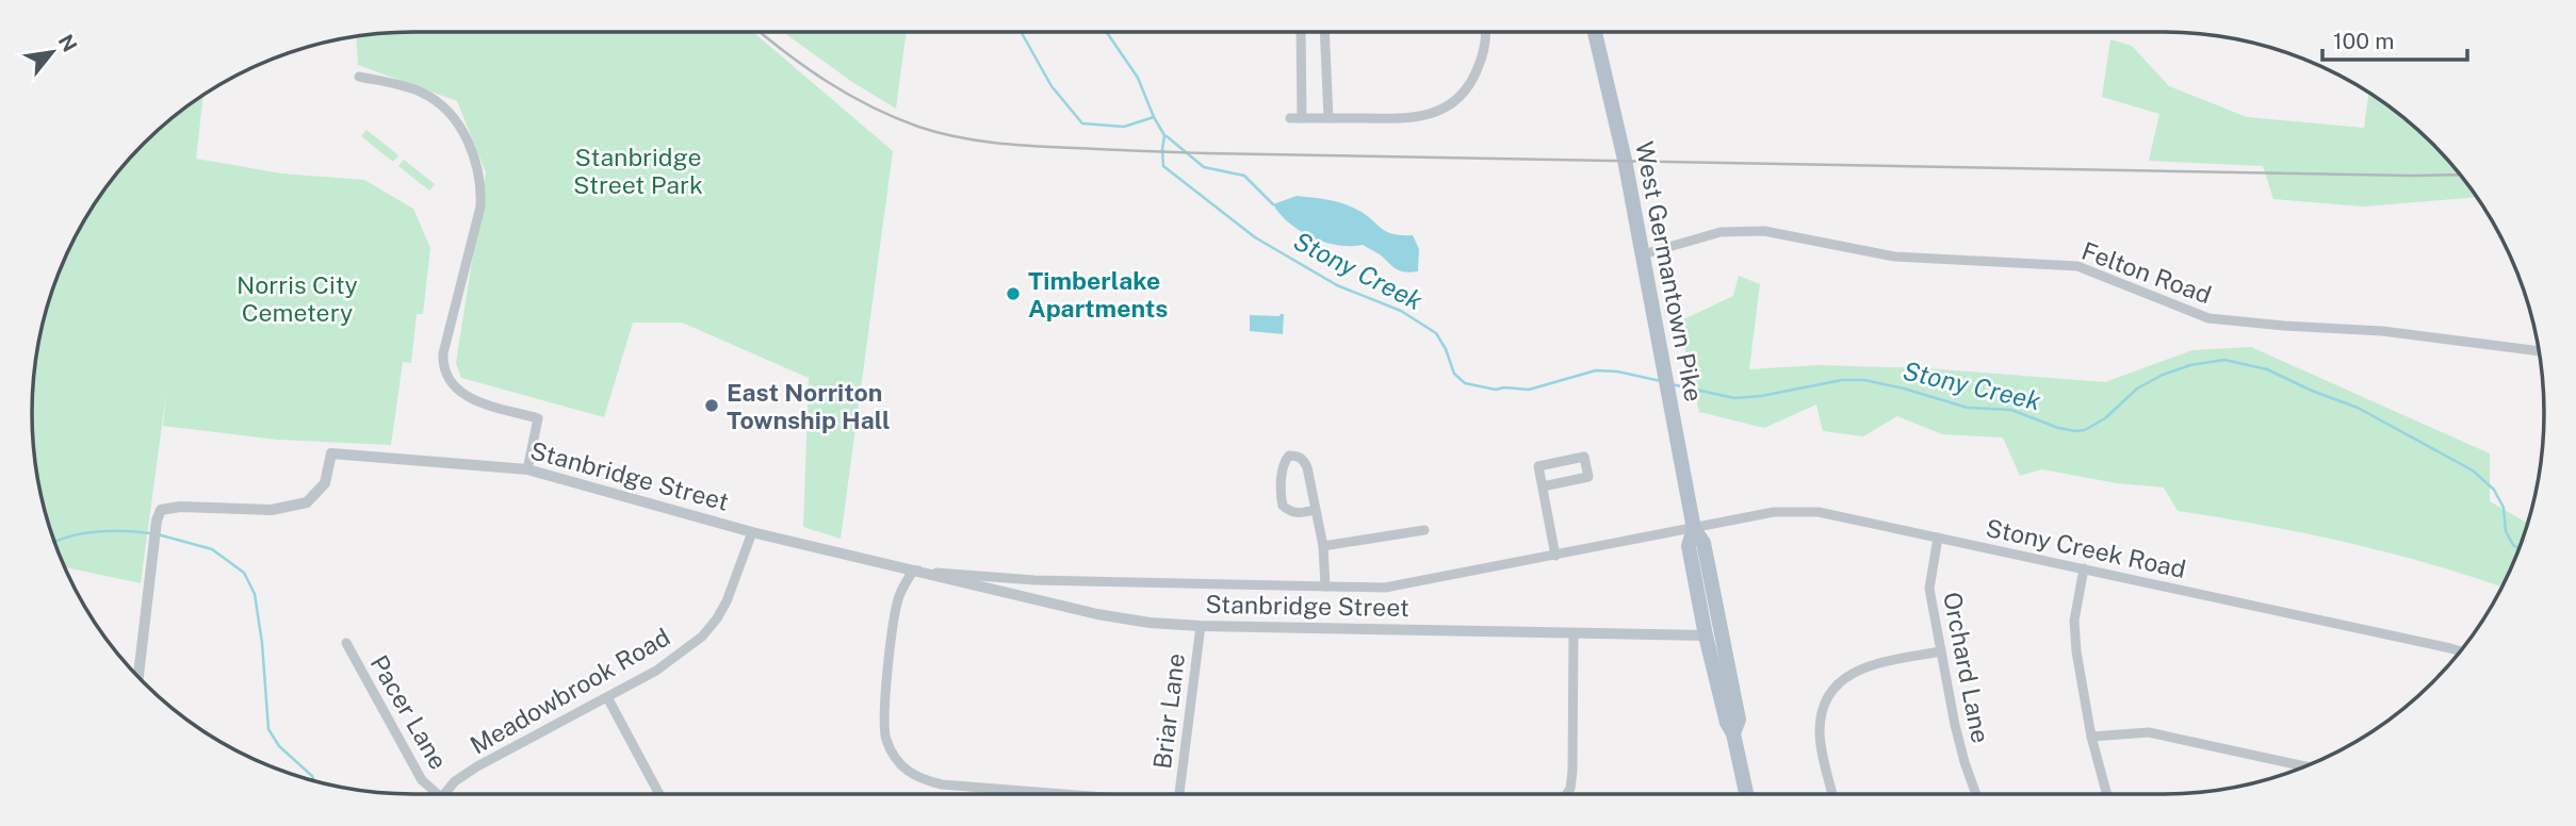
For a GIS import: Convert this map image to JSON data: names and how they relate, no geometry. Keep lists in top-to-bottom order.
{
  "streets": {
    "main road": ["West Germantown Pike"],
    "street": [
      "Felton Road",
      "Stanbridge Street",
      "Stony Creek Road",
      "Orchard Lane",
      "Meadowbrook Road",
      "Briar Lane",
      "Pacer Lane"
    ]
  },
  "crossings": [
    ["West Germantown Pike", "Felton Road"],
    ["West Germantown Pike", "Stanbridge Street"],
    ["West Germantown Pike", "Stony Creek Road"],
    ["Stanbridge Street", "Stony Creek Road"],
    ["Stanbridge Street", "Meadowbrook Road"],
    ["Stanbridge Street", "Briar Lane"],
    ["Stony Creek Road", "Orchard Lane"]
  ],
  "water": ["Stony Creek"],
  "parks": ["Stanbridge Street Park", "Norris City Cemetery"],
  "places": ["Timberlake Apartments", "East Norriton Township Hall"],
  "scale_bar": "100 m",
  "north": "top right"
}
